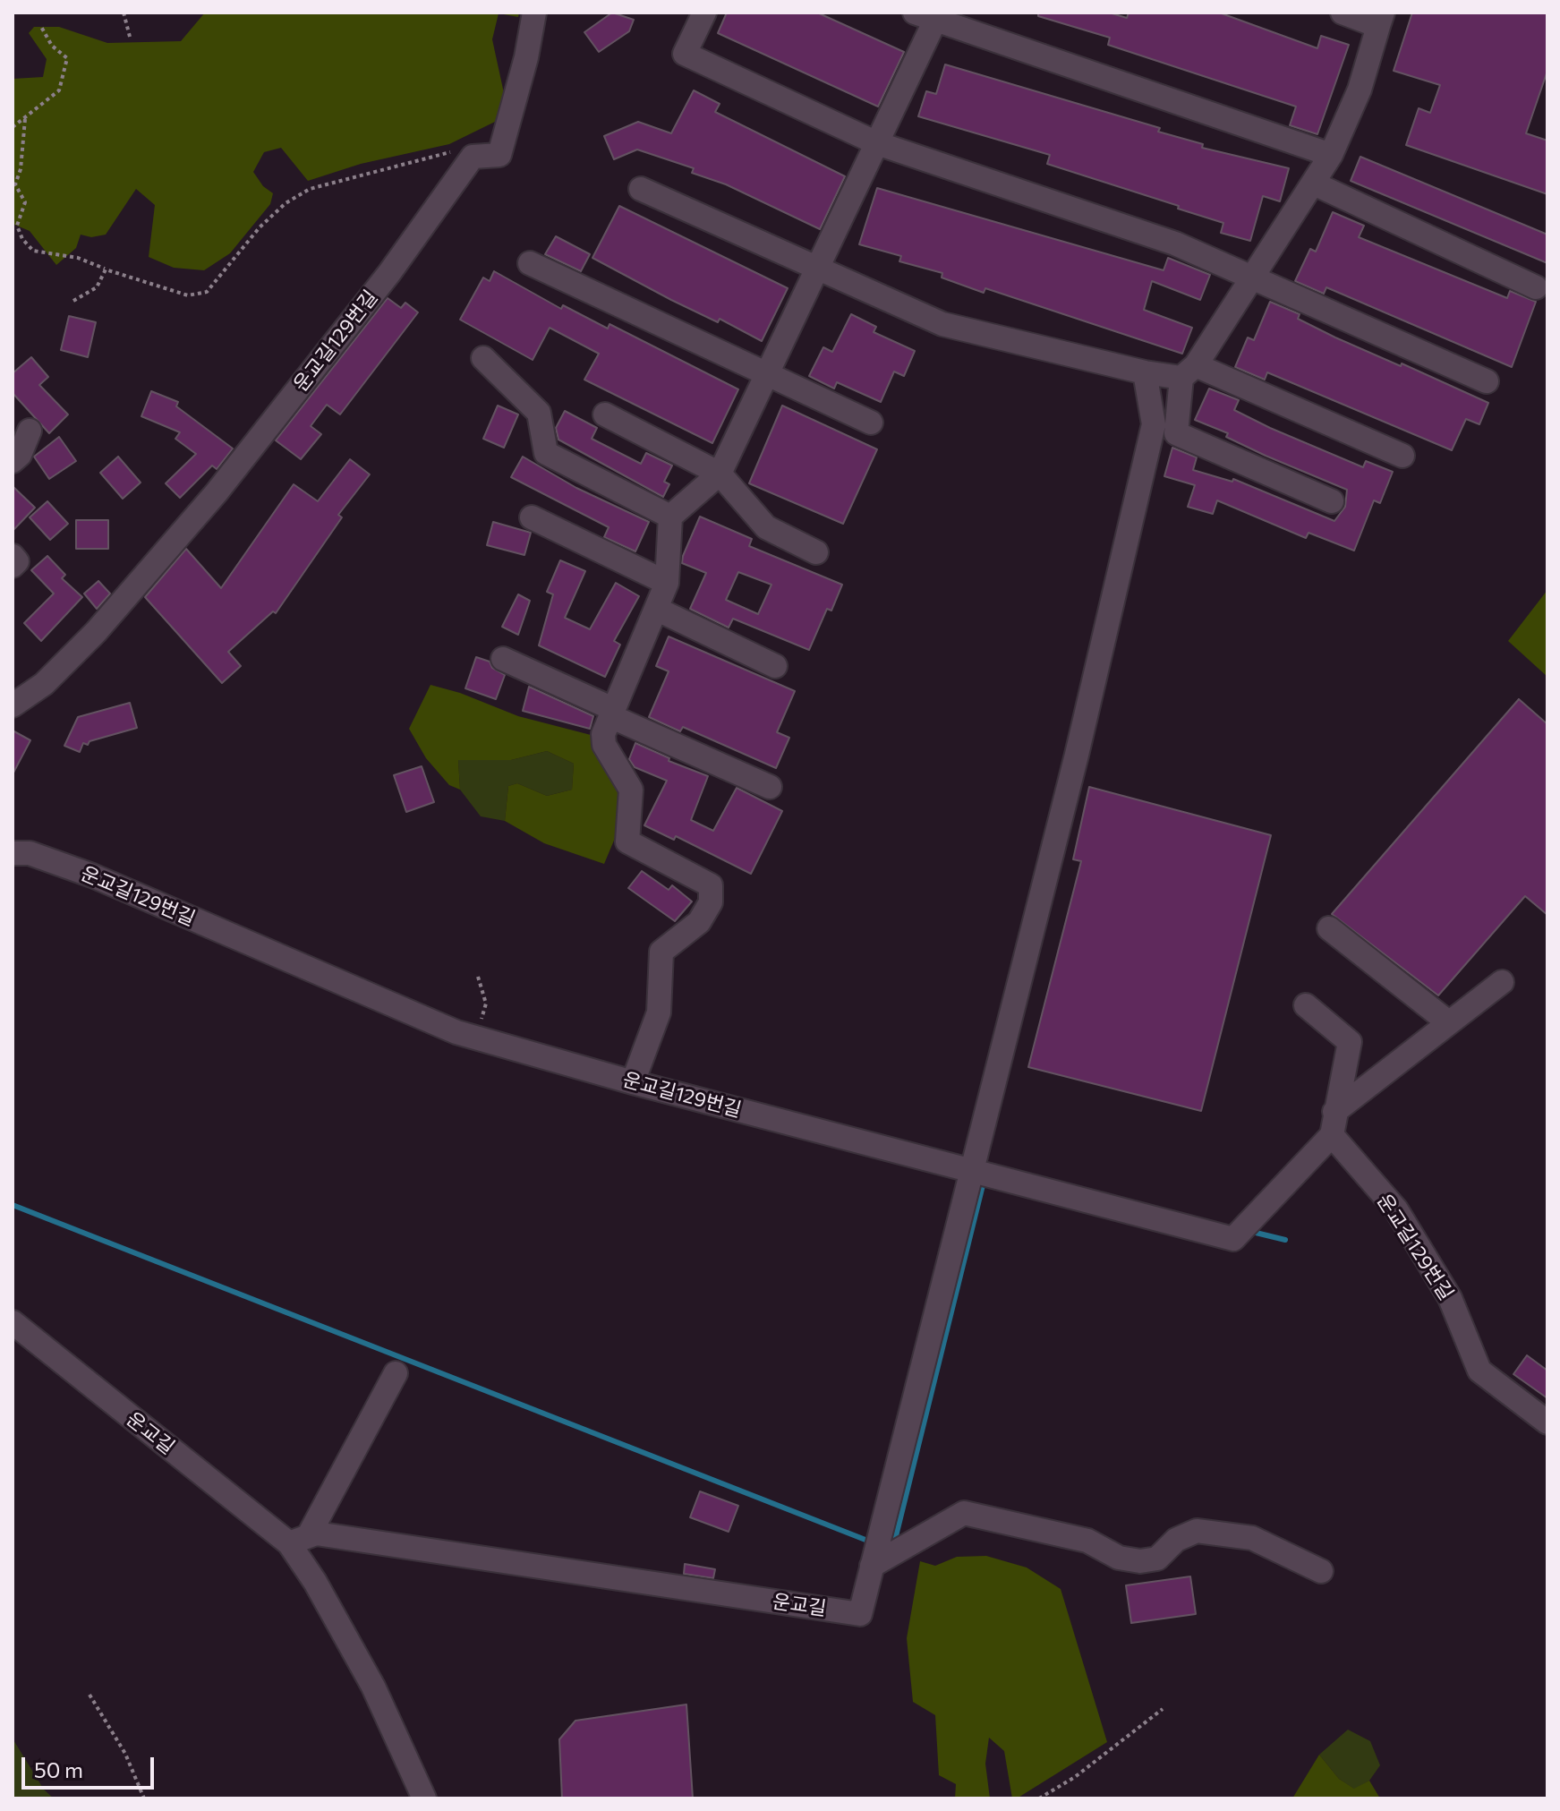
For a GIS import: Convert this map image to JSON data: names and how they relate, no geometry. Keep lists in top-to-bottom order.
{
  "streets": {
    "street": ["운교길129번길", "운교길"]
  },
  "crossings": [
    ["운교길129번길", "운교길"]
  ],
  "scale_bar": "50 m"
}
